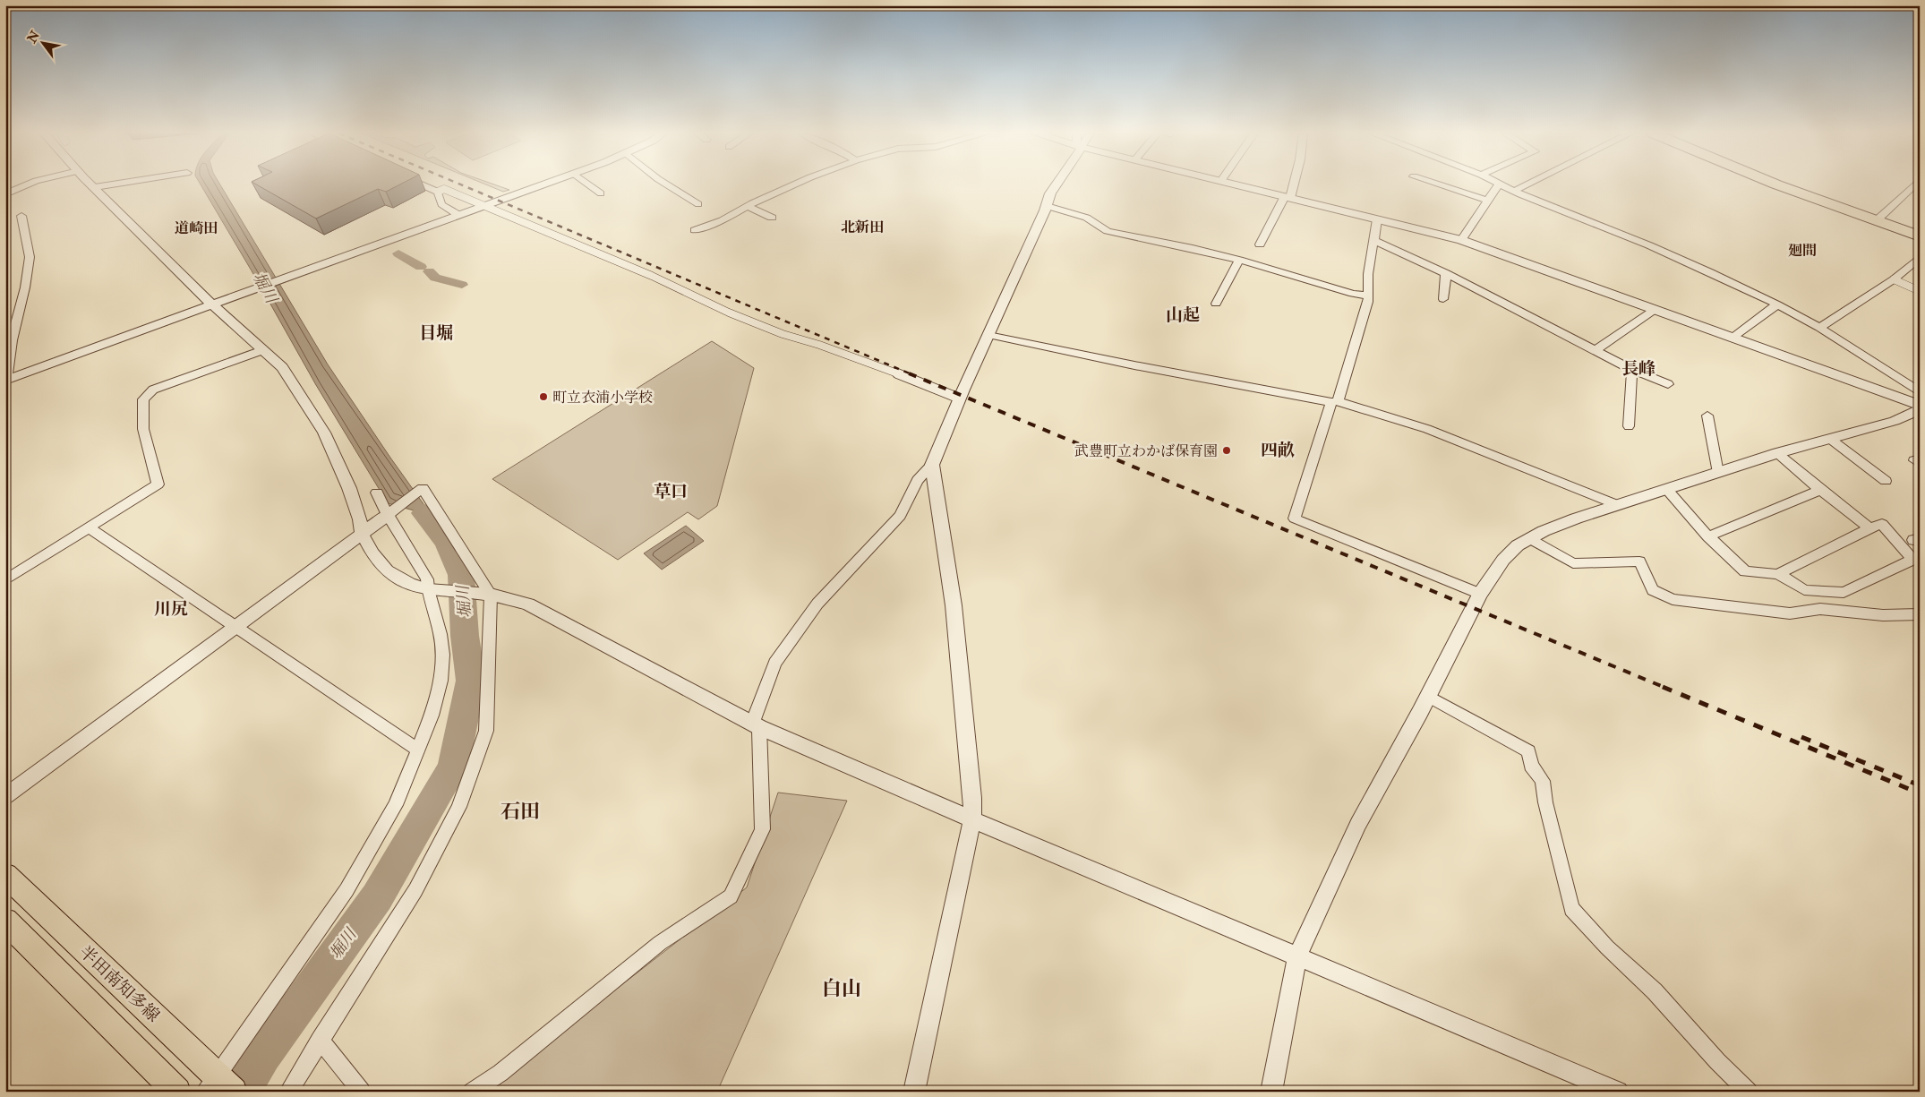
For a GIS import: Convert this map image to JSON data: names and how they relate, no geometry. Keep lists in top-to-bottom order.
{
  "streets": {
    "main road": ["半田南知多線"]
  },
  "districts": [
    "北新田",
    "道崎田",
    "廻間",
    "山起",
    "目堀",
    "長峰",
    "四畝",
    "草口",
    "川尻",
    "石田",
    "白山"
  ],
  "water": ["堀川"],
  "places": ["町立衣浦小学校", "武豊町立わかば保育園"],
  "north": "top left"
}
